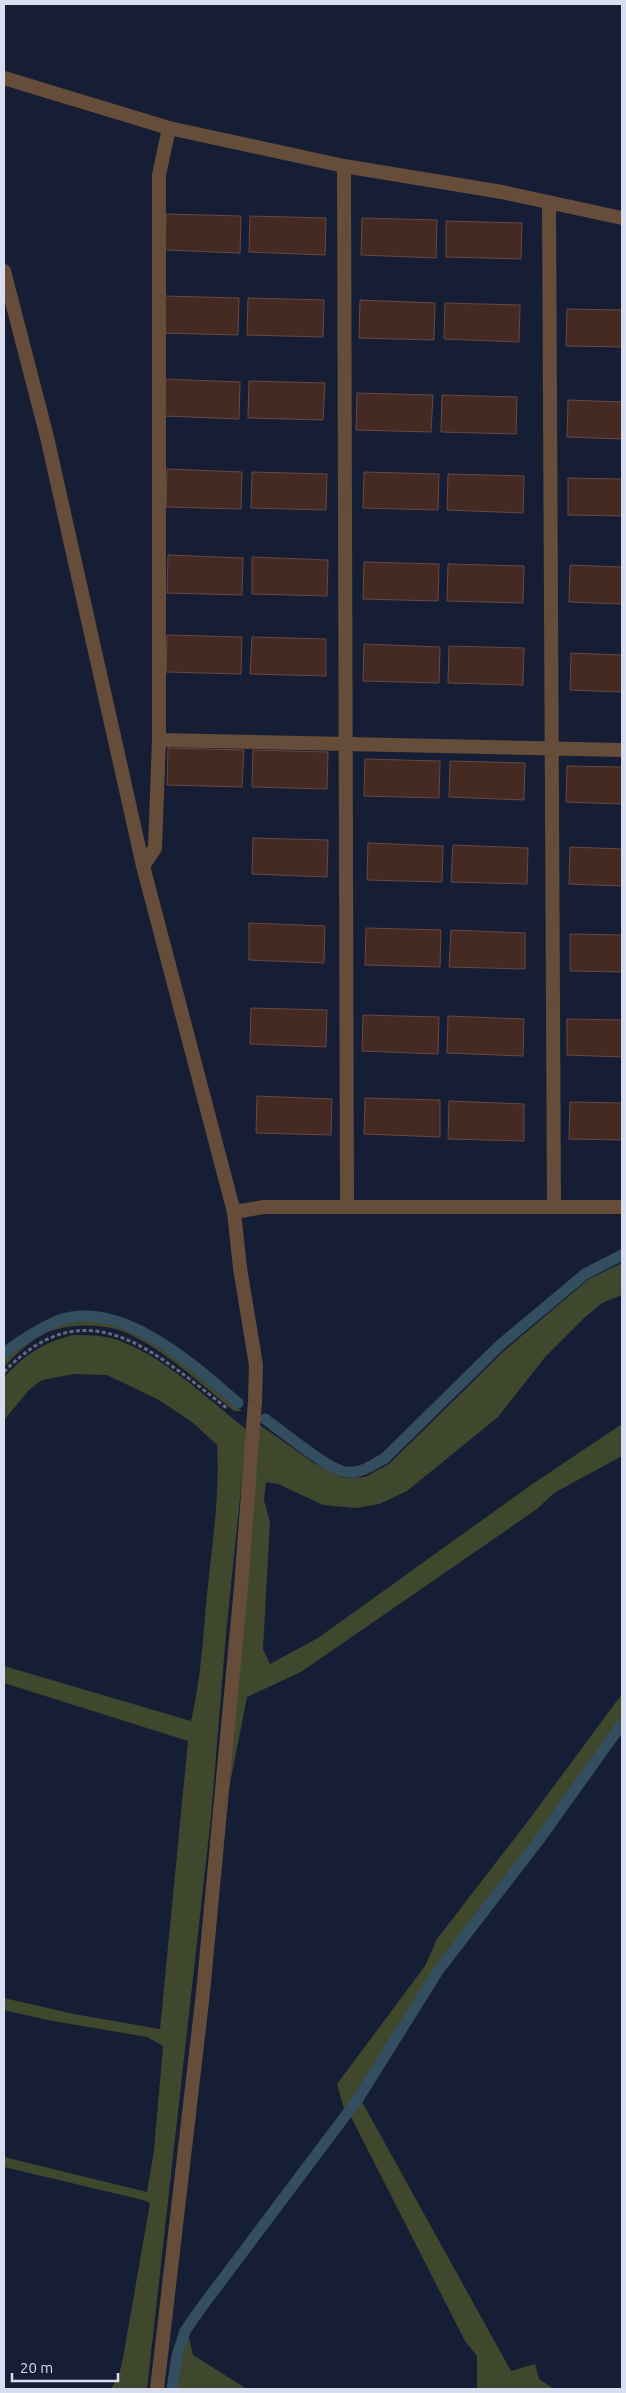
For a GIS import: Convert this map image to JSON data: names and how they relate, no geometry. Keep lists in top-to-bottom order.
{
  "scale_bar": "20 m"
}
